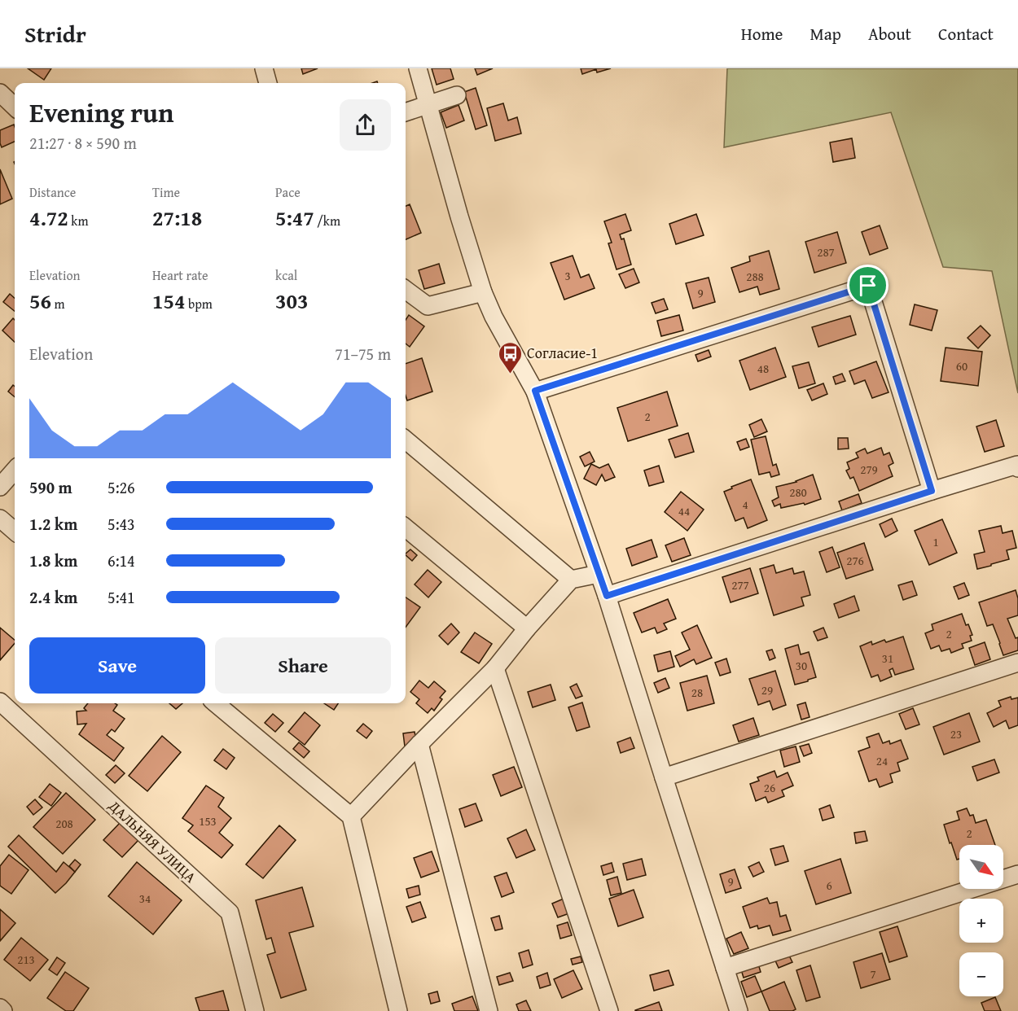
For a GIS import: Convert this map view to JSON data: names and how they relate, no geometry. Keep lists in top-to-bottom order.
{
  "streets": {
    "street": ["ДАЛЬНЯЯ УЛИЦА"]
  },
  "places": {
    "bus stop": ["Согласие-1"]
  },
  "house_numbers": [
    "287",
    "3",
    "288",
    "9",
    "60",
    "48",
    "2",
    "279",
    "280",
    "4",
    "44",
    "1",
    "276",
    "277",
    "2",
    "31",
    "30",
    "29",
    "28",
    "23",
    "24",
    "26",
    "153",
    "208",
    "2",
    "9",
    "6",
    "34",
    "213",
    "7"
  ],
  "north": "bottom right",
  "page": {
    "header": "Stridr",
    "nav": [
      "Home",
      "Map",
      "About",
      "Contact"
    ],
    "heading": ["Evening run", "21:27 · 8 × 590 m"],
    "stats": [
      ["Distance", "4.72 km"],
      ["Time", "27:18"],
      ["Pace", "5:47 /km"],
      ["Elevation", "56 m"],
      ["Heart rate", "154 bpm"],
      ["kcal", "303"]
    ],
    "chart": ["Elevation", "71–75 m"],
    "list": [
      {
        "name": "590 m",
        "note": "5:26"
      },
      {
        "name": "1.2 km",
        "note": "5:43"
      },
      {
        "name": "1.8 km",
        "note": "6:14"
      },
      {
        "name": "2.4 km",
        "note": "5:41"
      }
    ],
    "buttons": ["Save", "Share"],
    "map_buttons": ["+", "−"]
  }
}
